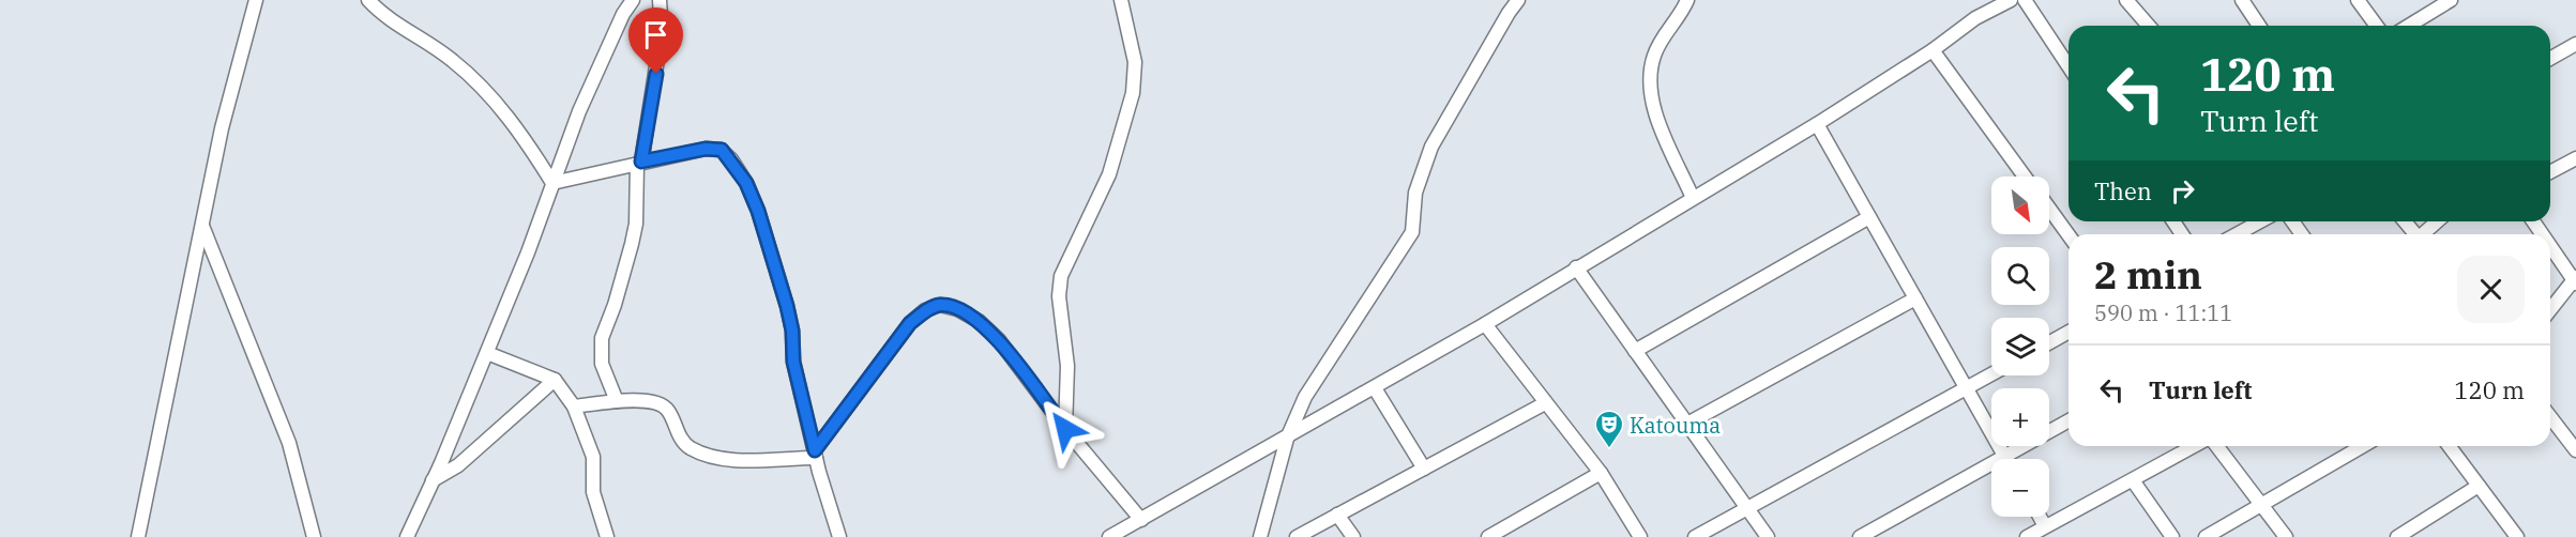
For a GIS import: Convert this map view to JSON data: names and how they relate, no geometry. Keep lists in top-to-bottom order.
{
  "places": {
    "theatre": ["Katouma"]
  },
  "north": "bottom right",
  "page": {
    "turn": ["120 m", "Turn left"],
    "then": "Then",
    "map_buttons": ["+", "−"],
    "heading": ["2 min", "590 m · 11:11"],
    "list": [
      {
        "name": "Turn left",
        "value": "120 m"
      }
    ]
  }
}
